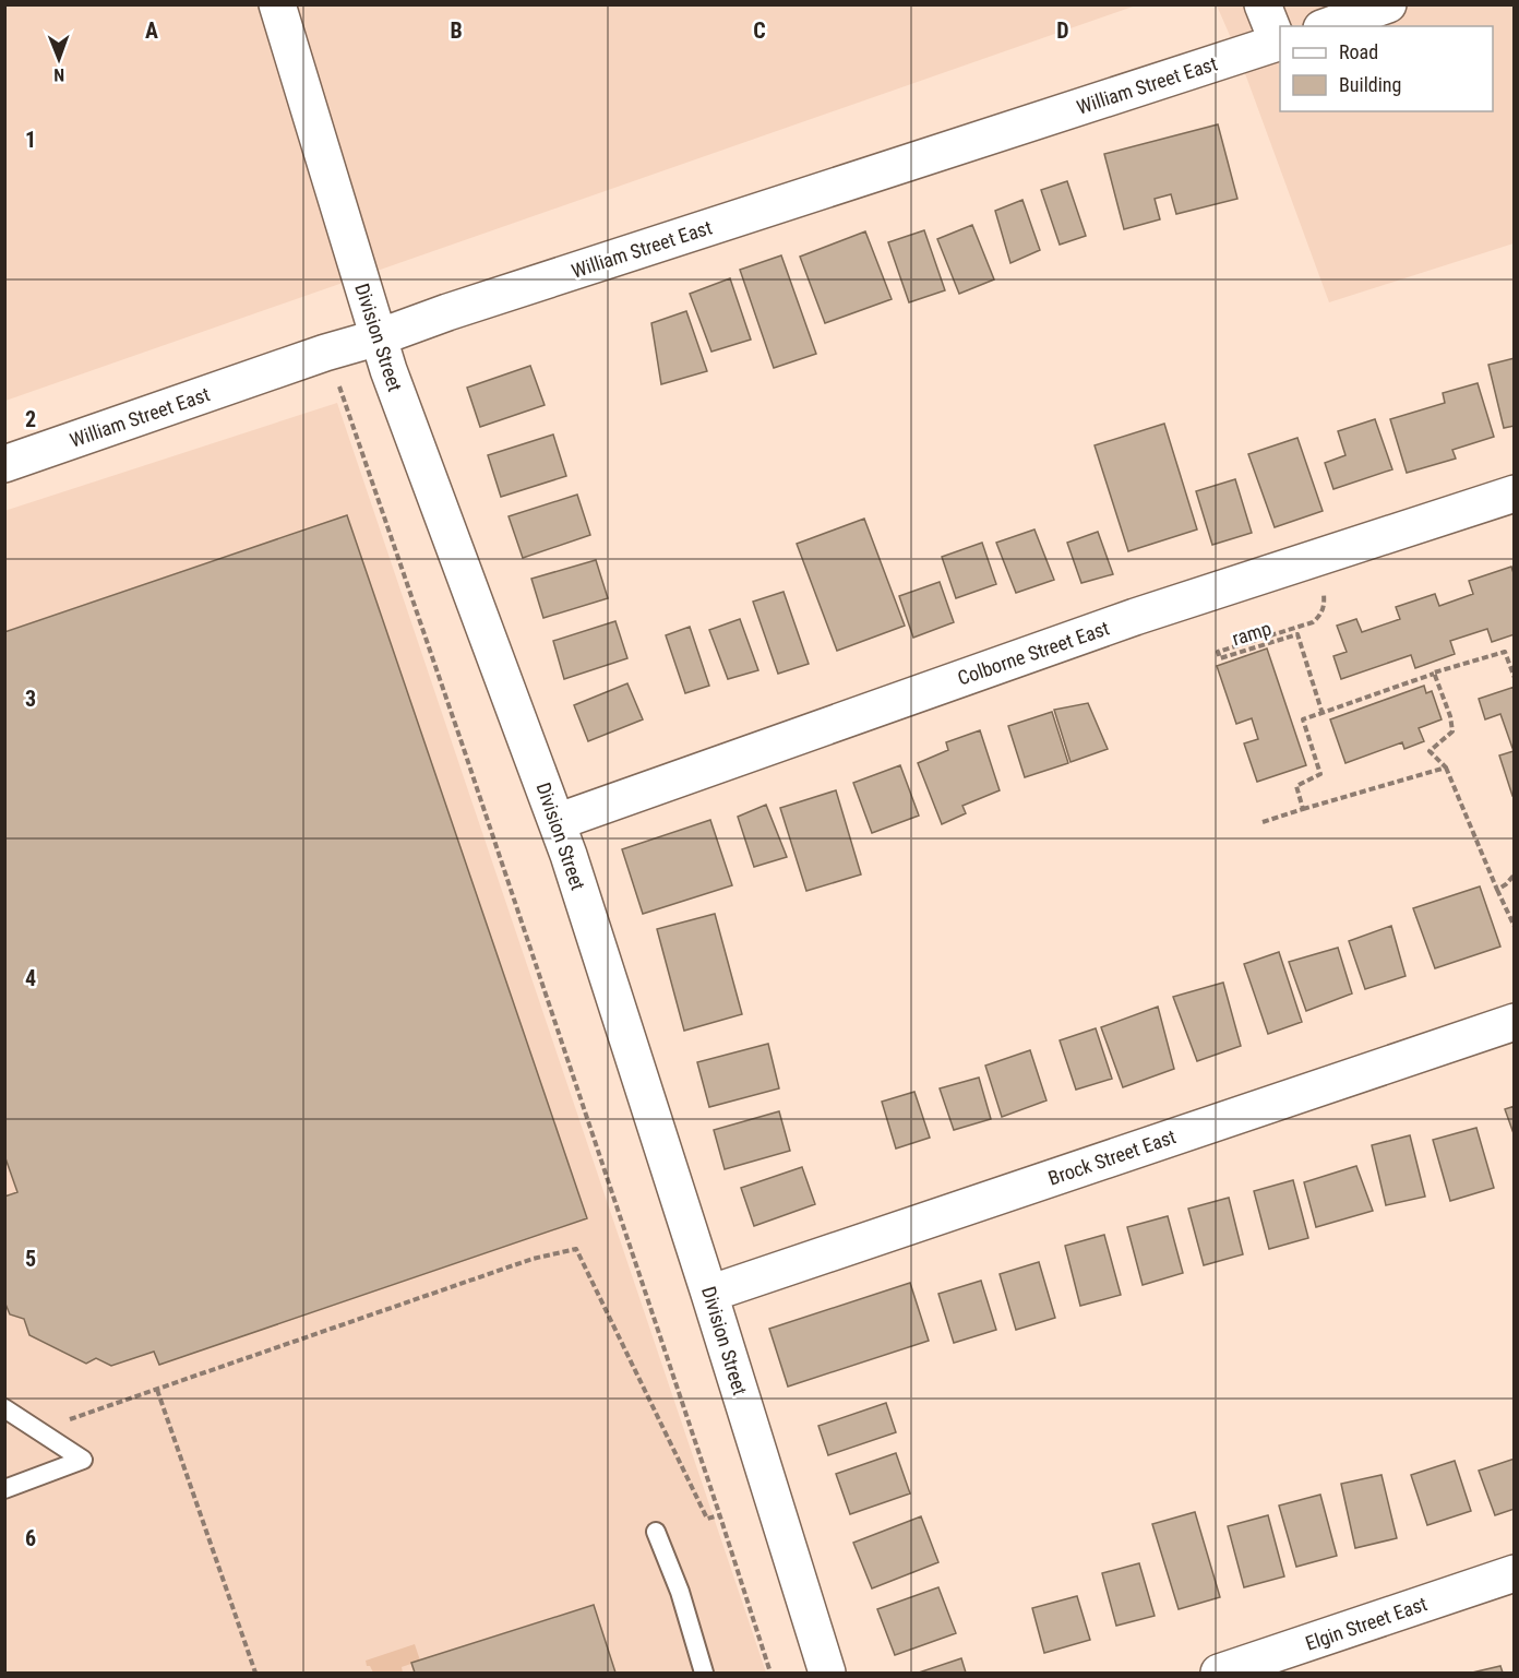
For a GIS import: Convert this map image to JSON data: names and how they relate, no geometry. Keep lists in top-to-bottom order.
{
  "streets": {
    "street": [
      "William Street East",
      "Division Street",
      "Colborne Street East",
      "Brock Street East",
      "Elgin Street East"
    ],
    "path": ["ramp"]
  },
  "crossings": [
    ["William Street East", "Division Street"],
    ["Division Street", "Colborne Street East"],
    ["Division Street", "Brock Street East"]
  ],
  "legend": ["Road", "Building"],
  "north": "bottom",
  "grid": {
    "columns": [
      "A",
      "B",
      "C",
      "D"
    ],
    "rows": [
      "1",
      "2",
      "3",
      "4",
      "5",
      "6"
    ]
  }
}
